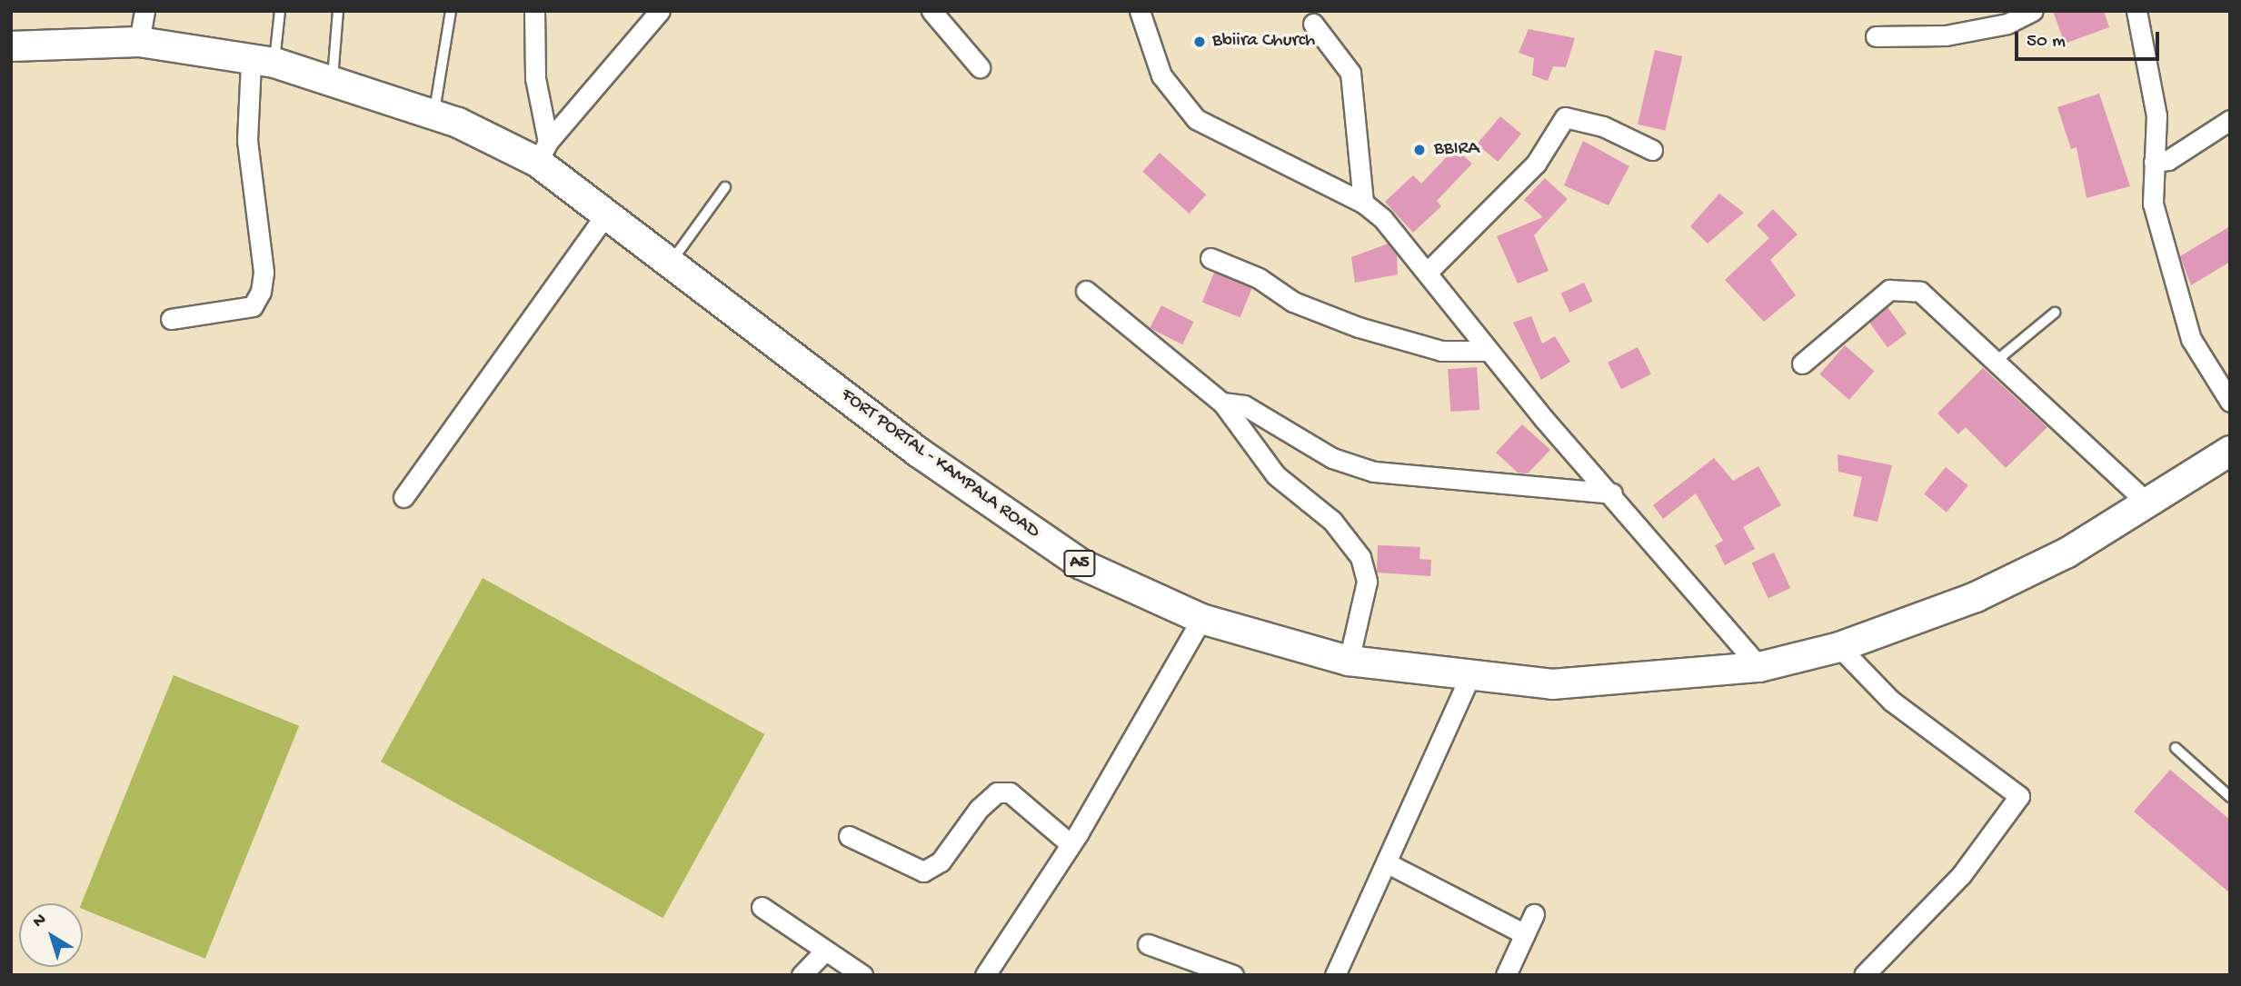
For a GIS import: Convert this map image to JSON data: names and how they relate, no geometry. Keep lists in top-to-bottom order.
{
  "streets": {
    "main road": ["FORT PORTAL - KAMPALA ROAD", "A5"]
  },
  "places": ["Bbiira Church", "BBIRA"],
  "scale_bar": "50 m",
  "north": "top left"
}
